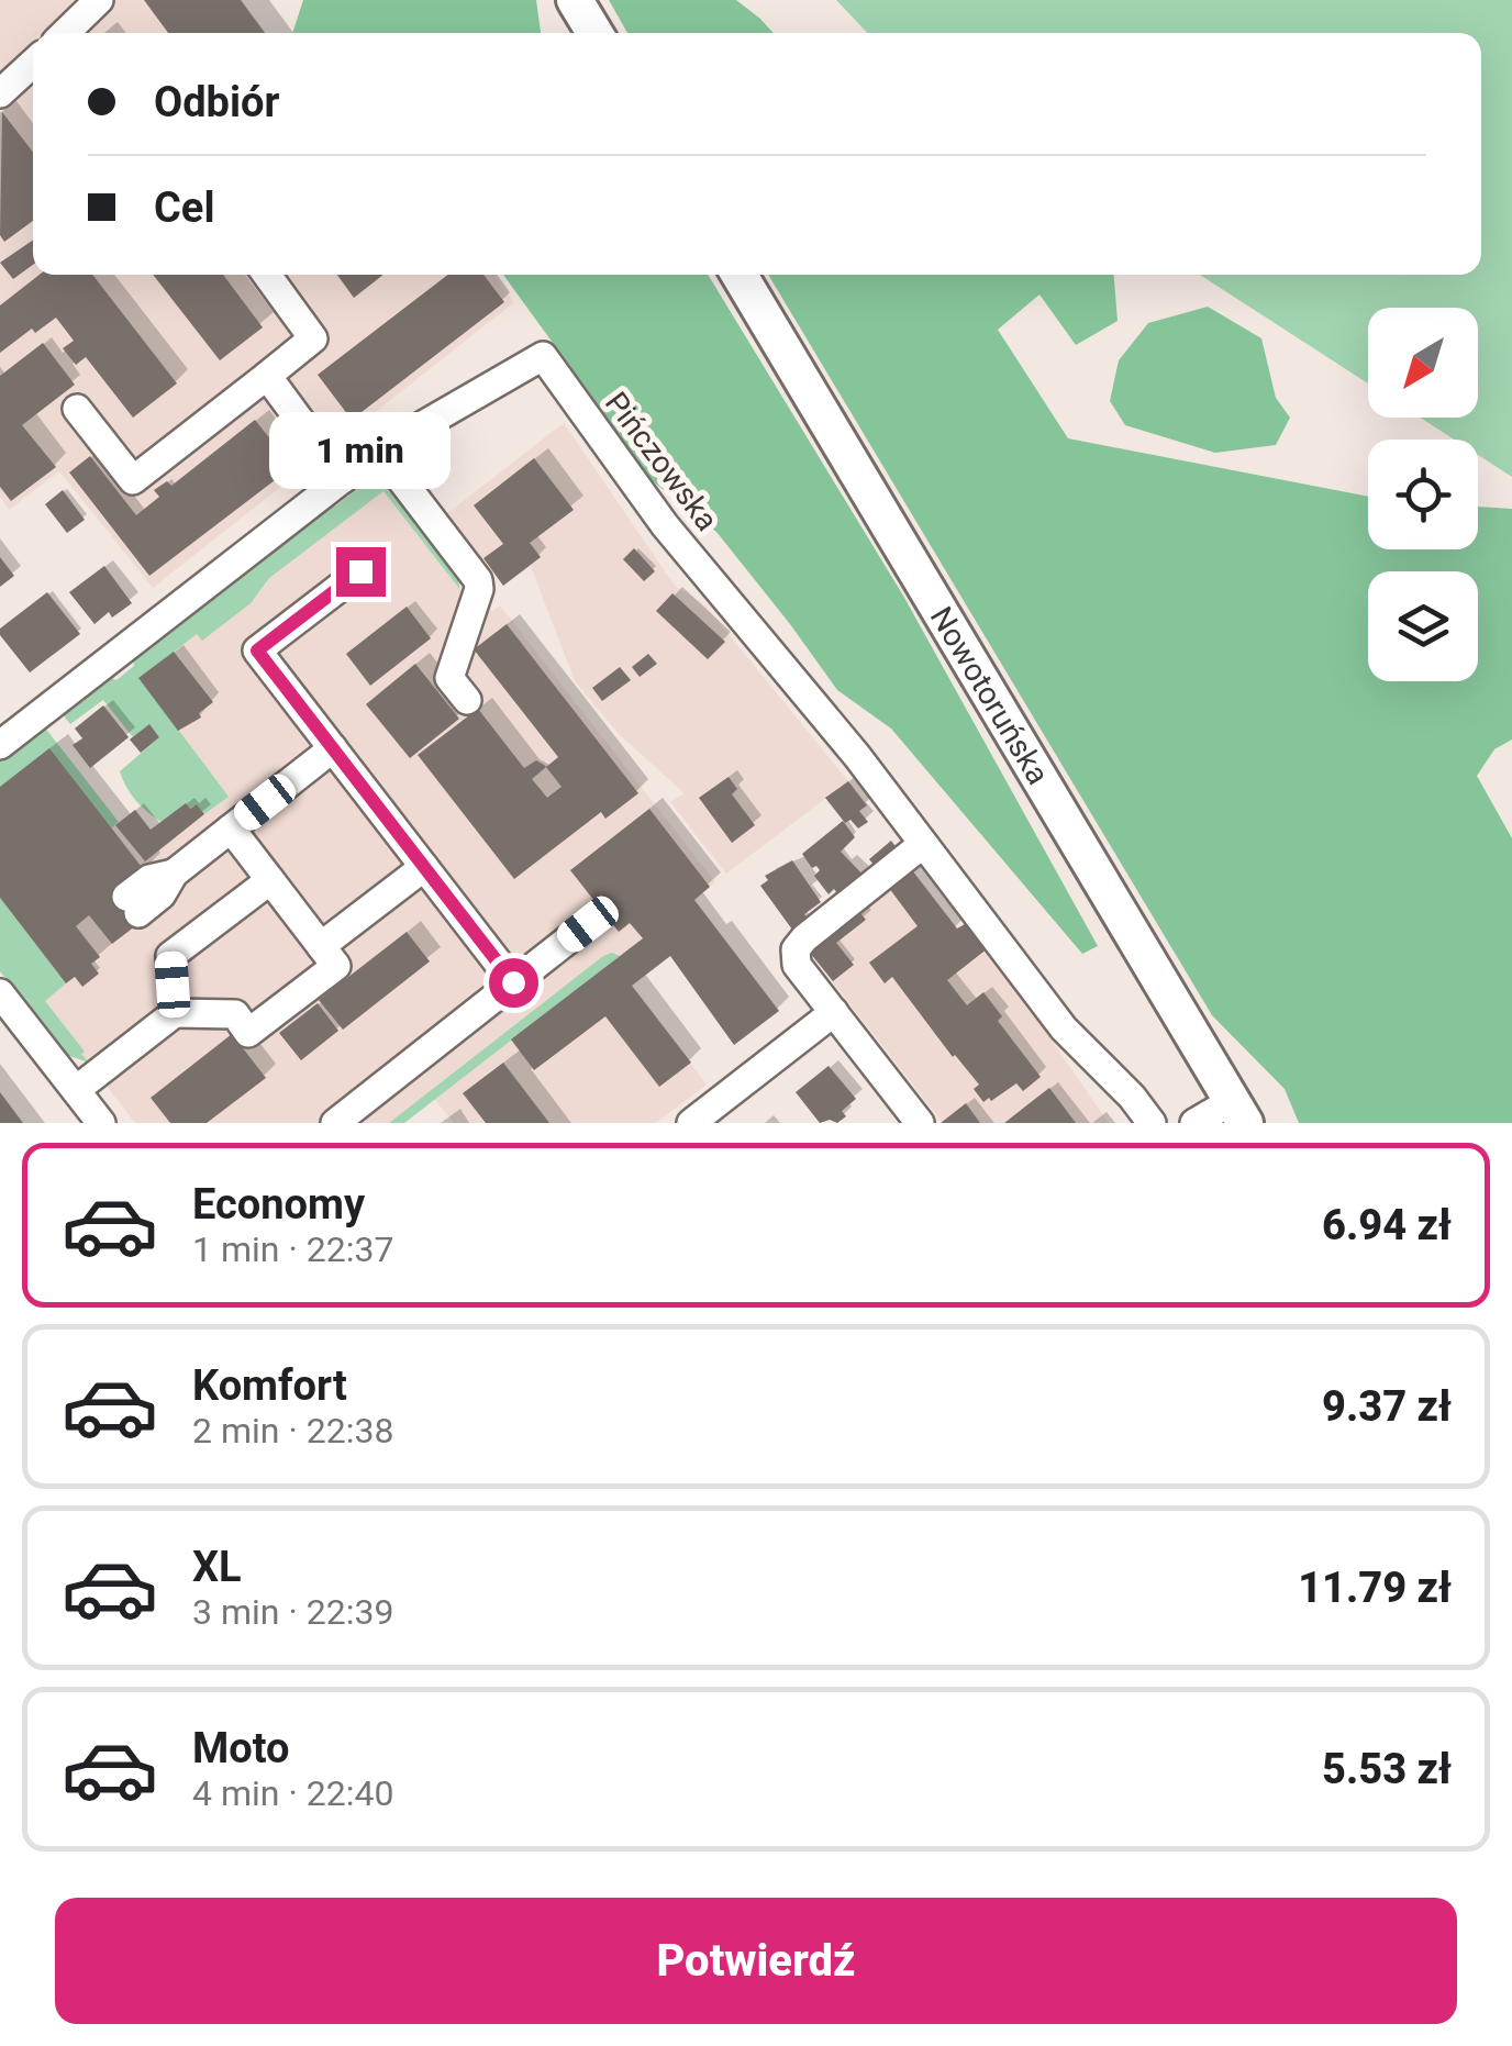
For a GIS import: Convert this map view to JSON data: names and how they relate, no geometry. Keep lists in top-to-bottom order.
{
  "streets": {
    "main road": ["Nowotoruńska"],
    "street": ["Pińczowska"]
  },
  "north": "bottom left",
  "page": {
    "banner": ["Odbiór", "Cel"],
    "bubble": "1 min",
    "list": [
      {
        "name": "Economy",
        "note": "1 min · 22:37",
        "value": "6.94 zł"
      },
      {
        "name": "Komfort",
        "note": "2 min · 22:38",
        "value": "9.37 zł"
      },
      {
        "name": "XL",
        "note": "3 min · 22:39",
        "value": "11.79 zł"
      },
      {
        "name": "Moto",
        "note": "4 min · 22:40",
        "value": "5.53 zł"
      }
    ],
    "buttons": "Potwierdź"
  }
}
